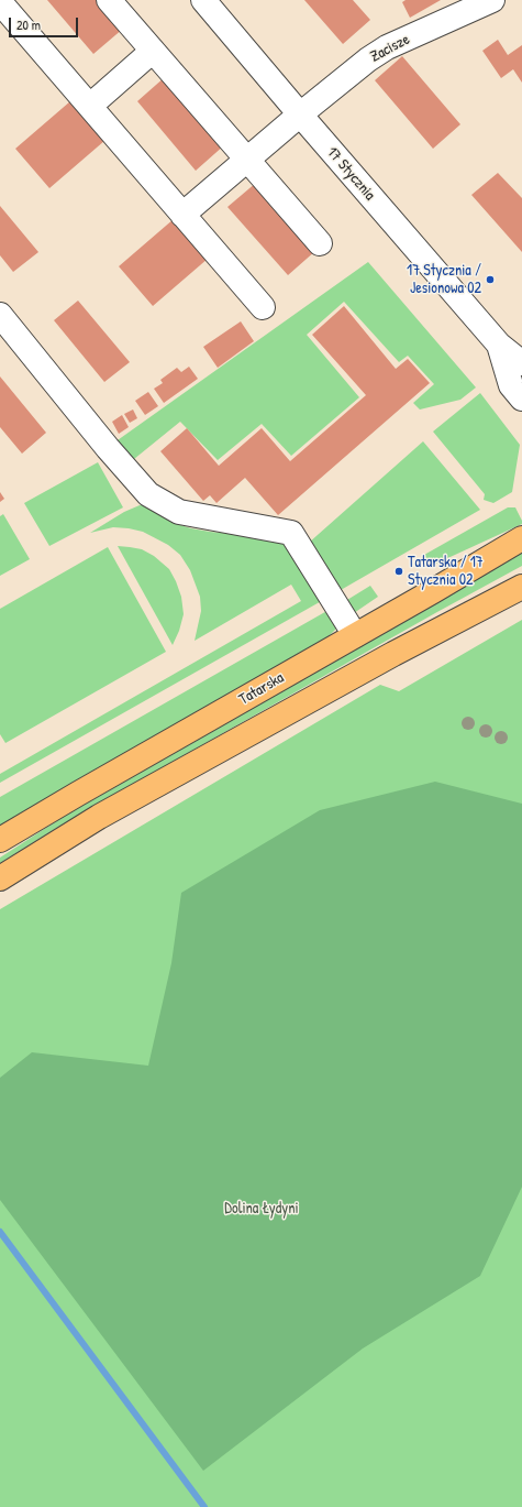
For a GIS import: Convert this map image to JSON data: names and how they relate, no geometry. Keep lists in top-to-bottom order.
{
  "streets": {
    "main road": ["Tatarska"],
    "street": ["Zacisze", "17 Stycznia"]
  },
  "crossings": [
    ["Zacisze", "17 Stycznia"]
  ],
  "parks": ["Dolina Łydyni"],
  "places": ["17 Stycznia / Jesionowa 02", "Tatarska / 17 Stycznia 02"],
  "scale_bar": "20 m"
}
